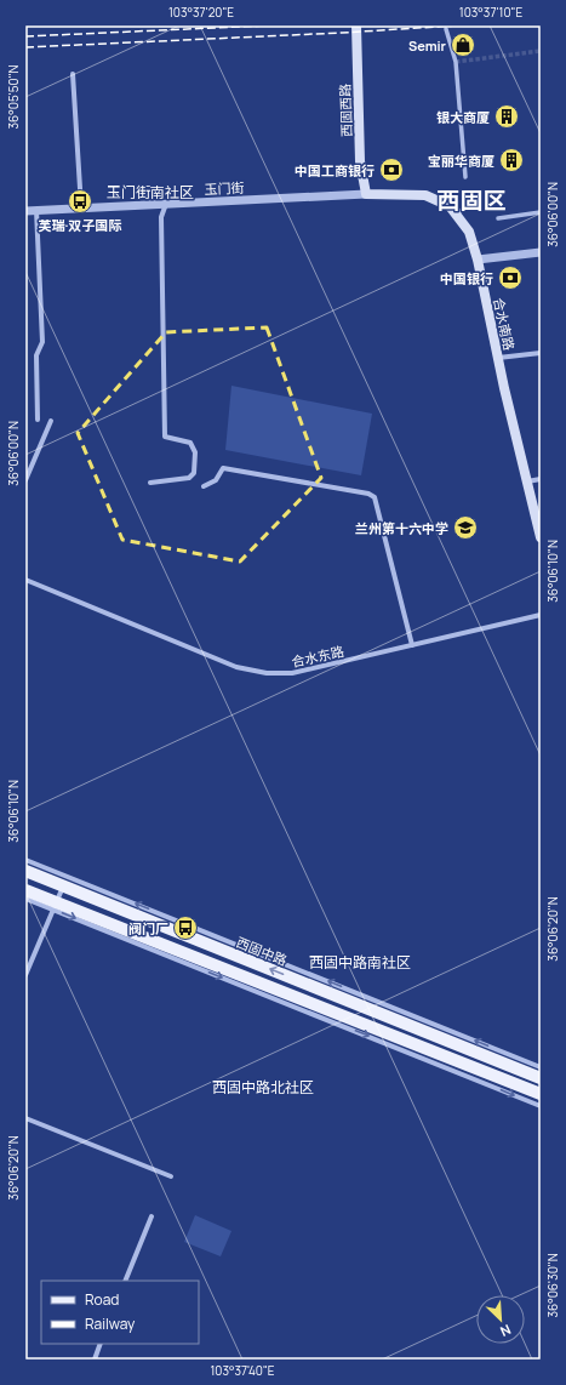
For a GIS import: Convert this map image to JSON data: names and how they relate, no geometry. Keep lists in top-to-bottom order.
{
  "streets": {
    "main road": ["西固西路", "合水南路", "西固中路"],
    "street": ["玉门街", "合水东路"]
  },
  "crossings": [
    ["西固西路", "玉门街"],
    ["西固西路", "合水南路"],
    ["玉门街", "合水南路"]
  ],
  "districts": [
    "玉门街南社区",
    "西固区",
    "西固中路南社区",
    "西固中路北社区"
  ],
  "places": {
    "shop": ["Semir"],
    "building": ["银大商厦", "宝丽华商厦"],
    "bank": ["中国工商银行", "中国银行"],
    "bus stop": ["芙瑞·双子国际", "阀门厂"],
    "school or university": ["兰州第十六中学"]
  },
  "legend": ["Road", "Railway"],
  "north": "bottom right",
  "coordinates": [
    "103°37'20\"E",
    "103°37'10\"E",
    "36°05'50\"N",
    "36°06'00\"N",
    "36°06'10\"N",
    "36°06'20\"N",
    "36°06'30\"N",
    "103°37'40\"E"
  ]
}
